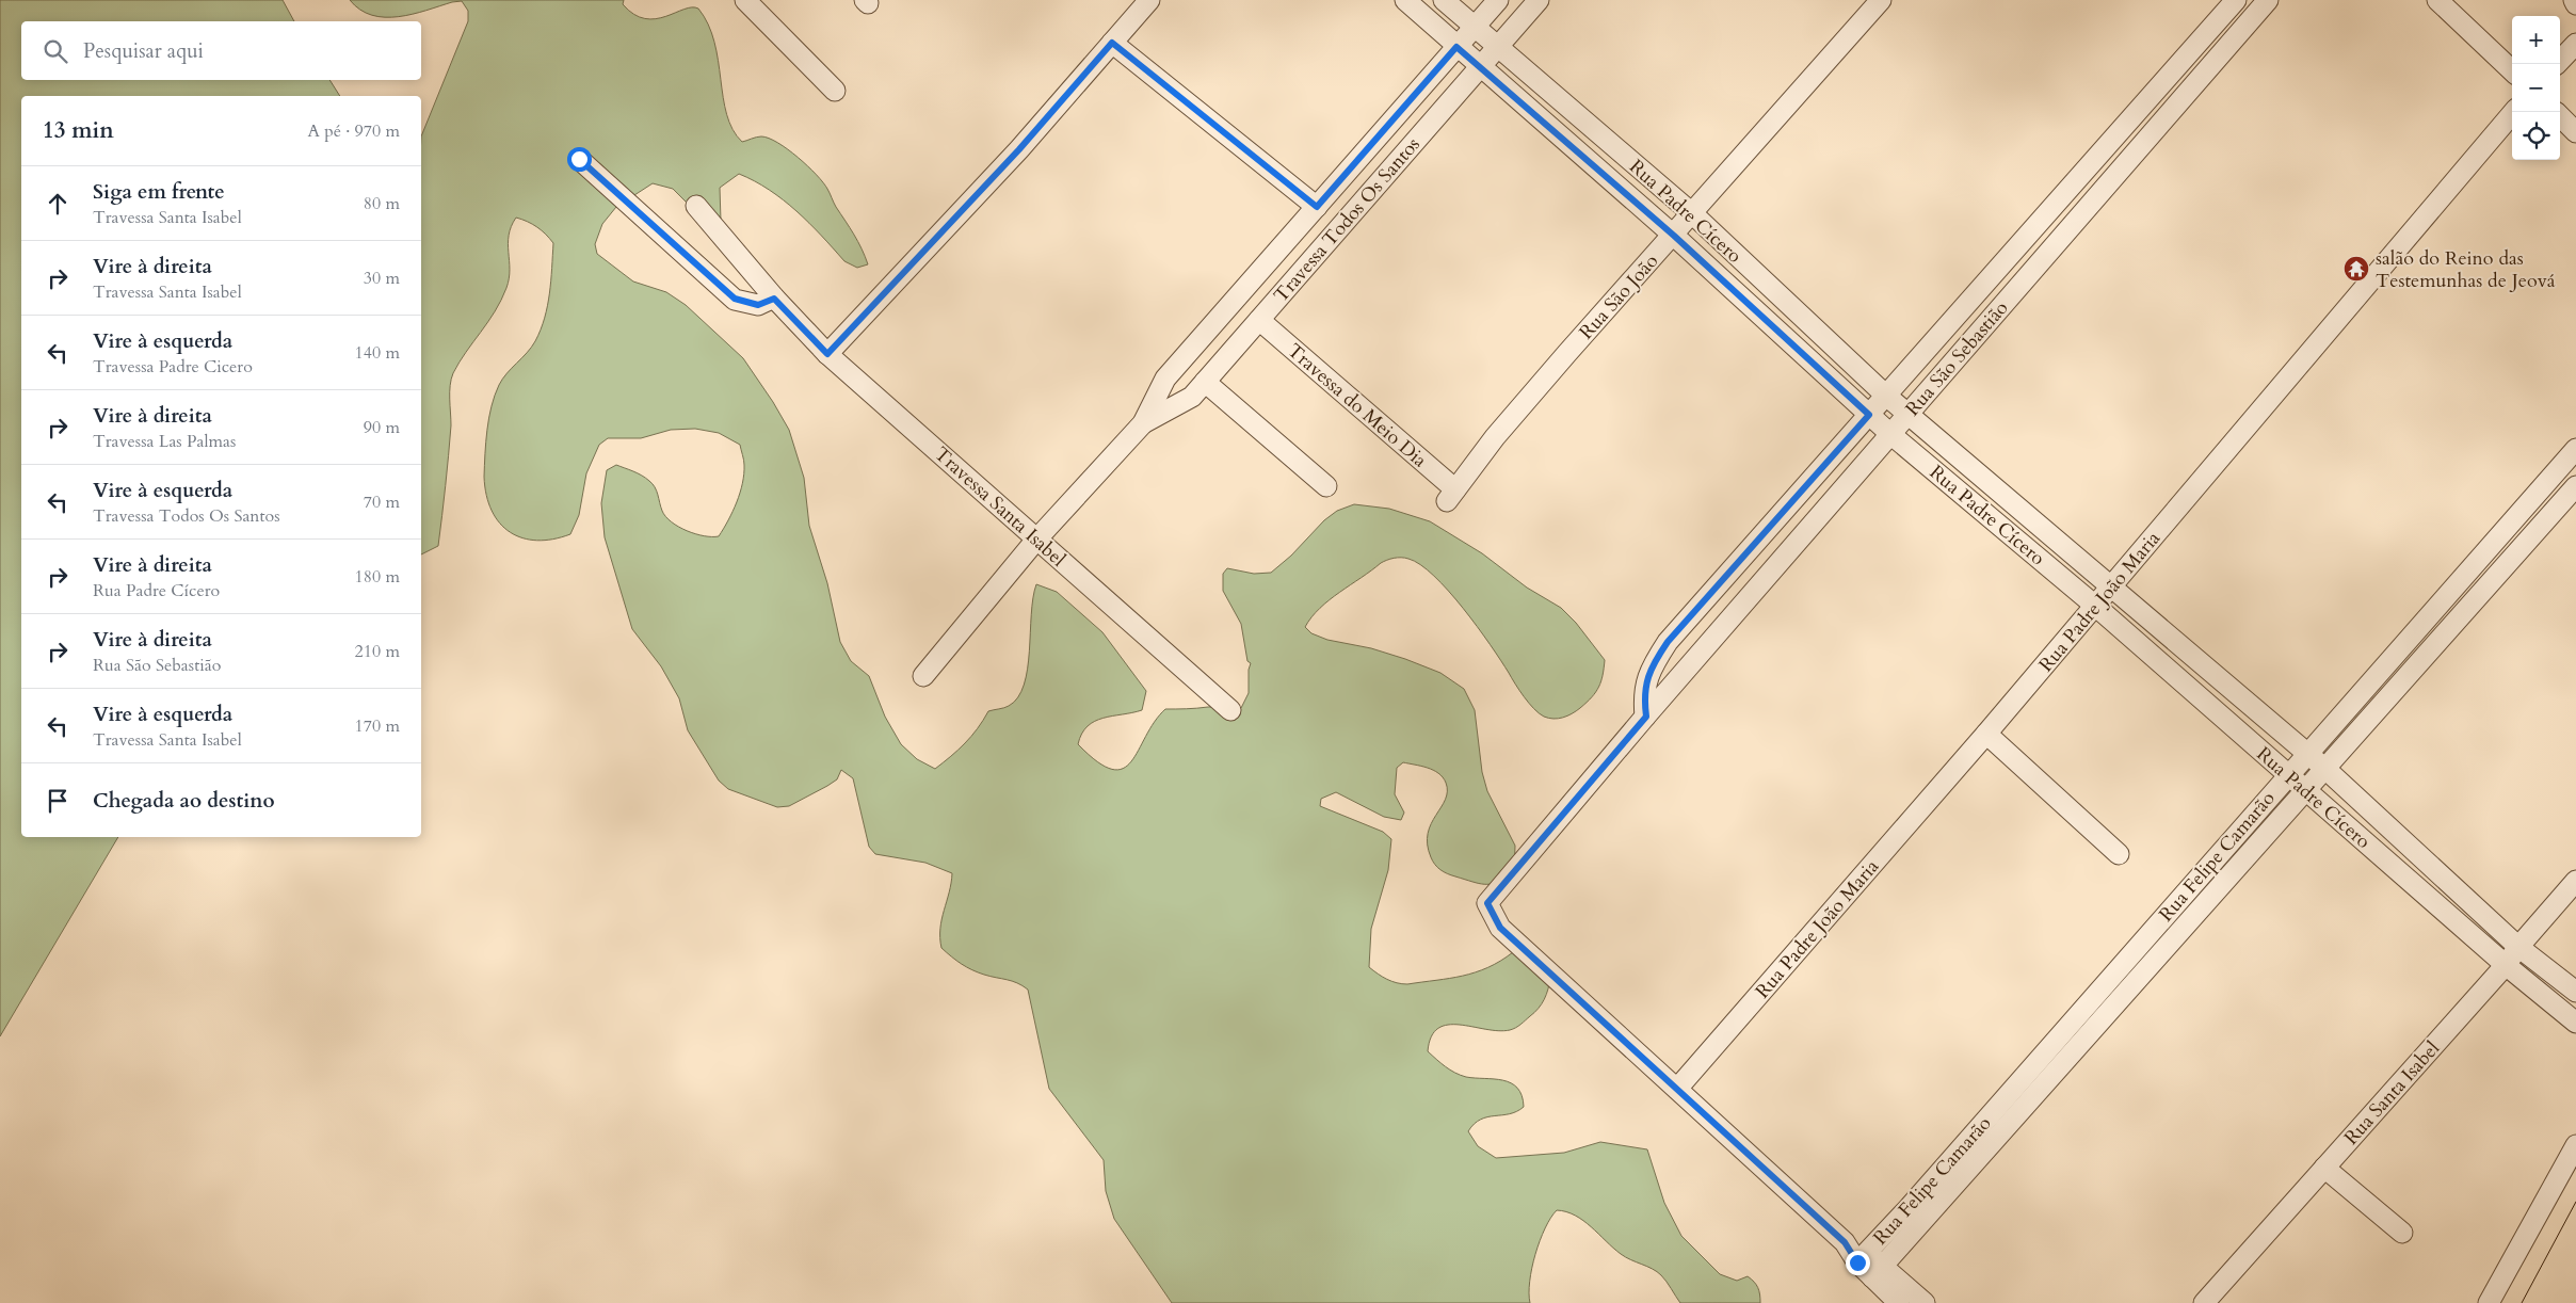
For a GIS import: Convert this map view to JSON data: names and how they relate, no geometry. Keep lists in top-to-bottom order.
{
  "streets": {
    "street": [
      "Rua Padre Cícero",
      "Travessa Todos Os Santos",
      "Rua São João",
      "Rua São Sebastião",
      "Travessa do Meio Dia",
      "Travessa Santa Isabel",
      "Rua Padre João Maria",
      "Rua Felipe Camarão",
      "Rua Santa Isabel"
    ]
  },
  "crossings": [
    ["Rua Padre Cícero", "Travessa Todos Os Santos"],
    ["Rua Padre Cícero", "Rua São João"],
    ["Rua Padre Cícero", "Rua São Sebastião"],
    ["Rua Padre Cícero", "Rua Padre João Maria"],
    ["Rua Padre Cícero", "Rua Felipe Camarão"],
    ["Rua Padre Cícero", "Rua Santa Isabel"],
    ["Travessa Todos Os Santos", "Travessa do Meio Dia"],
    ["Travessa Todos Os Santos", "Travessa Santa Isabel"],
    ["Rua São João", "Travessa do Meio Dia"],
    ["Rua São Sebastião", "Rua Padre João Maria"]
  ],
  "places": {
    "temple": ["salão do Reino das Testemunhas de Jeová"]
  },
  "page": {
    "map_buttons": ["+", "−"],
    "search": "Pesquisar aqui",
    "heading": ["13 min", "A pé · 970 m"],
    "list": [
      ["Siga em frente", "Travessa Santa Isabel", "80 m"],
      ["Vire à direita", "Travessa Santa Isabel", "30 m"],
      ["Vire à esquerda", "Travessa Padre Cicero", "140 m"],
      ["Vire à direita", "Travessa Las Palmas", "90 m"],
      ["Vire à esquerda", "Travessa Todos Os Santos", "70 m"],
      ["Vire à direita", "Rua Padre Cícero", "180 m"],
      ["Vire à direita", "Rua São Sebastião", "210 m"],
      ["Vire à esquerda", "Travessa Santa Isabel", "170 m"],
      "Chegada ao destino"
    ]
  }
}
